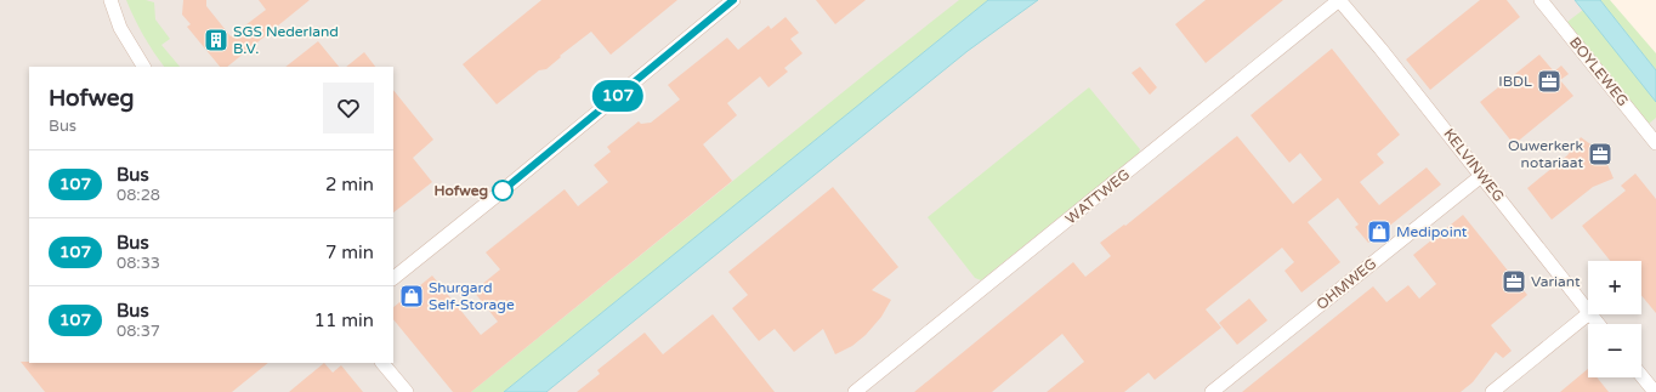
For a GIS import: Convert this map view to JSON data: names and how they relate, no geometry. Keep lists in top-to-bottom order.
{
  "streets": {
    "street": [
      "BOYLEWEG",
      "KELVINWEG",
      "WATTWEG",
      "OHMWEG"
    ]
  },
  "crossings": [
    ["KELVINWEG", "WATTWEG"],
    ["KELVINWEG", "OHMWEG"]
  ],
  "places": {
    "building": ["SGS Nederland B.V."],
    "office": ["IBDL", "Ouwerkerk notariaat", "Variant"],
    "other": ["Hofweg"],
    "shop": ["Medipoint", "Shurgard Self-Storage"]
  },
  "lines": ["bus line 107"],
  "page": {
    "on_map": "107",
    "heading": ["Hofweg", "Bus"],
    "list": [
      {
        "mark": "107",
        "name": "Bus",
        "note": "08:28",
        "value": "2 min"
      },
      {
        "mark": "107",
        "name": "Bus",
        "note": "08:33",
        "value": "7 min"
      },
      {
        "mark": "107",
        "name": "Bus",
        "note": "08:37",
        "value": "11 min"
      }
    ],
    "map_buttons": ["+", "−"]
  }
}
